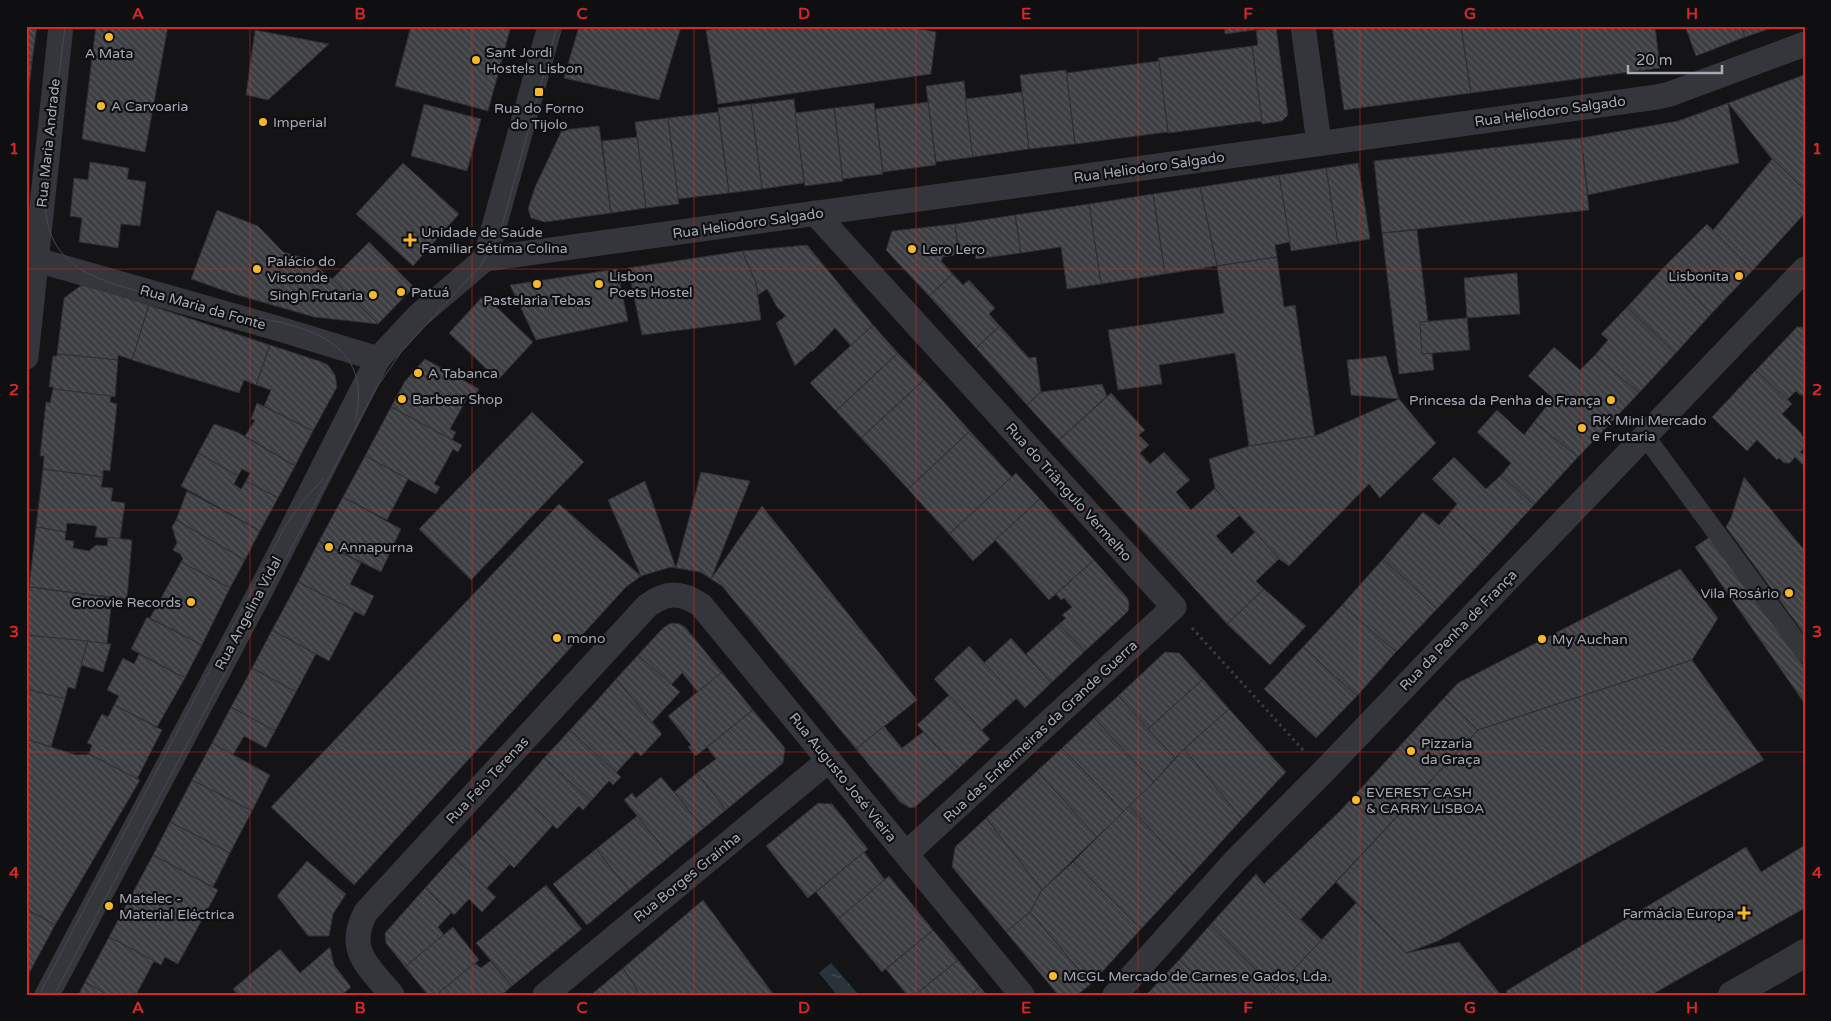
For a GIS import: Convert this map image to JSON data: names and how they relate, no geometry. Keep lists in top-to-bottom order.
{
  "streets": {
    "street": [
      "Rua Heliodoro Salgado",
      "Rua Maria Andrade",
      "Rua Maria da Fonte",
      "Rua do Triângulo Vermelho",
      "Rua Angelina Vidal",
      "Rua da Penha de França",
      "Rua das Enfermeiras da Grande Guerra",
      "Rua Augusto José Vieira",
      "Rua Feio Terenas",
      "Rua Borges Graínha"
    ]
  },
  "crossings": [
    ["Rua Heliodoro Salgado", "Rua do Triângulo Vermelho"],
    ["Rua Heliodoro Salgado", "Rua Angelina Vidal"],
    ["Rua Maria Andrade", "Rua Maria da Fonte"],
    ["Rua Maria da Fonte", "Rua Angelina Vidal"],
    ["Rua do Triângulo Vermelho", "Rua das Enfermeiras da Grande Guerra"],
    ["Rua das Enfermeiras da Grande Guerra", "Rua Augusto José Vieira"],
    ["Rua Augusto José Vieira", "Rua Feio Terenas"],
    ["Rua Augusto José Vieira", "Rua Borges Graínha"]
  ],
  "places": {
    "other": [
      "A Mata",
      "Sant Jordi Hostels Lisbon",
      "A Carvoaria",
      "Imperial",
      "Lero Lero",
      "Palácio do Visconde",
      "Lisbonita",
      "Pastelaria Tebas",
      "Lisbon Poets Hostel",
      "Patuá",
      "Singh Frutaria",
      "A Tabanca",
      "Barbear Shop",
      "Princesa da Penha de França",
      "RK Mini Mercado e Frutaria",
      "Annapurna",
      "Vila Rosário",
      "Groovie Records",
      "mono",
      "My Auchan",
      "Pizzaria da Graça",
      "EVEREST CASH & CARRY LISBOA",
      "Matelec - Material Eléctrica",
      "MCGL Mercado de Carnes e Gados, Lda."
    ],
    "transit": ["Rua do Forno do Tijolo"],
    "health": ["Unidade de Saúde Familiar Sétima Colina", "Farmácia Europa"]
  },
  "scale_bar": "20 m",
  "grid": {
    "columns": [
      "A",
      "B",
      "C",
      "D",
      "E",
      "F",
      "G",
      "H"
    ],
    "rows": [
      "1",
      "2",
      "3",
      "4"
    ]
  }
}
